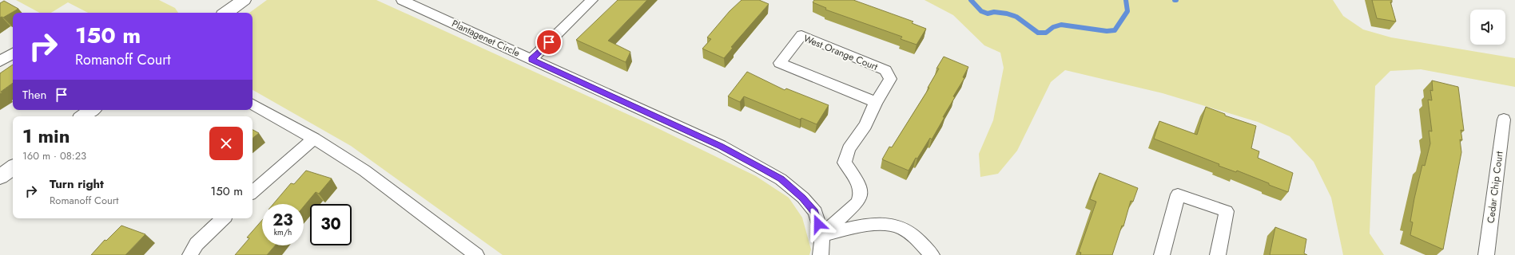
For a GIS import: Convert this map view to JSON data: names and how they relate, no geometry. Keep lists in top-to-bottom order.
{
  "streets": {
    "street": ["Plantagenet Circle", "West Orange Court", "Cedar Chip Court"]
  },
  "crossings": [
    ["Plantagenet Circle", "West Orange Court"]
  ],
  "page": {
    "turn": ["150 m", "Romanoff Court"],
    "then": "Then",
    "heading": ["1 min", "160 m · 08:23"],
    "list": [
      {
        "name": "Turn right",
        "note": "Romanoff Court",
        "value": "150 m"
      }
    ],
    "speed": "23 km/h",
    "limit": "30"
  }
}
